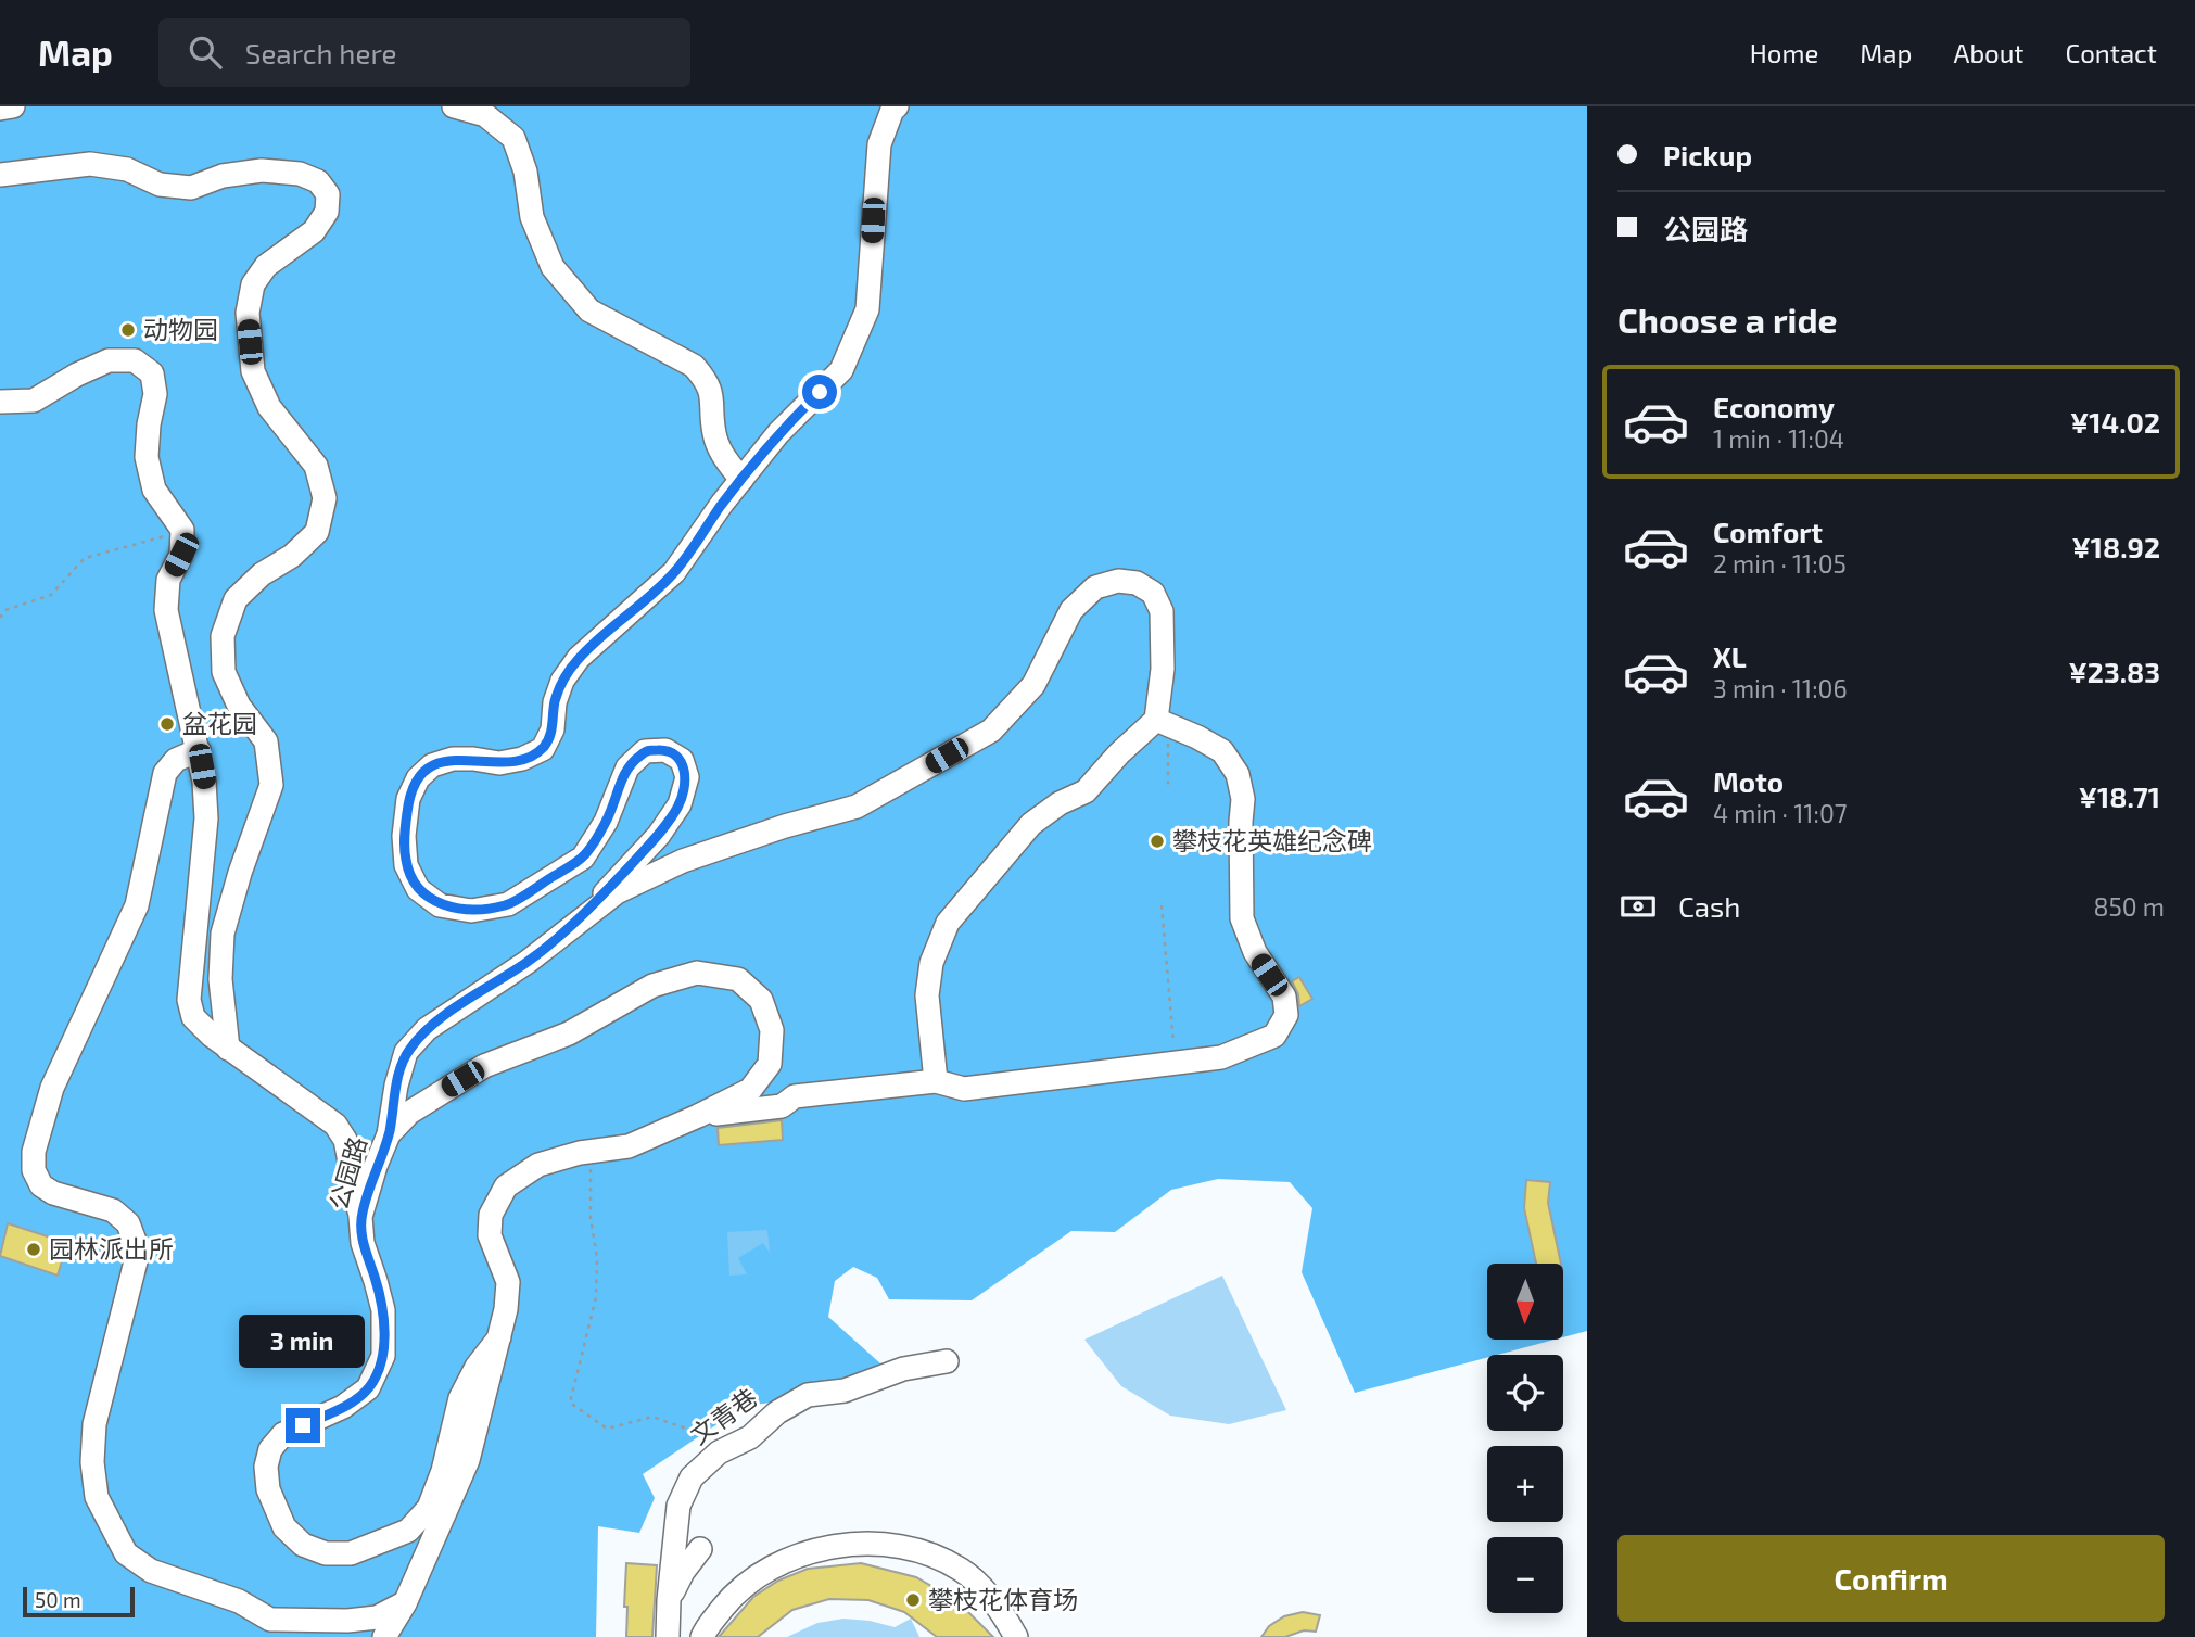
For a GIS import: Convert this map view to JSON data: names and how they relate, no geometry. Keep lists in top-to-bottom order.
{
  "streets": {
    "street": ["公园路", "文青巷"]
  },
  "places": [
    "动物园",
    "盆花园",
    "攀枝花英雄纪念碑",
    "园林派出所",
    "攀枝花体育场"
  ],
  "scale_bar": "50 m",
  "north": "bottom",
  "page": {
    "header": "Map",
    "search": "Search here",
    "nav": [
      "Home",
      "Map",
      "About",
      "Contact"
    ],
    "banner": ["Pickup", "公园路"],
    "heading": "Choose a ride",
    "list": [
      {
        "name": "Economy",
        "note": "1 min · 11:04",
        "value": "¥14.02"
      },
      {
        "name": "Comfort",
        "note": "2 min · 11:05",
        "value": "¥18.92"
      },
      {
        "name": "XL",
        "note": "3 min · 11:06",
        "value": "¥23.83"
      },
      {
        "name": "Moto",
        "note": "4 min · 11:07",
        "value": "¥18.71"
      }
    ],
    "pay": ["Cash", "850 m"],
    "map_buttons": ["+", "−"],
    "bubble": "3 min",
    "buttons": "Confirm",
    "scale": "50 m"
  }
}
